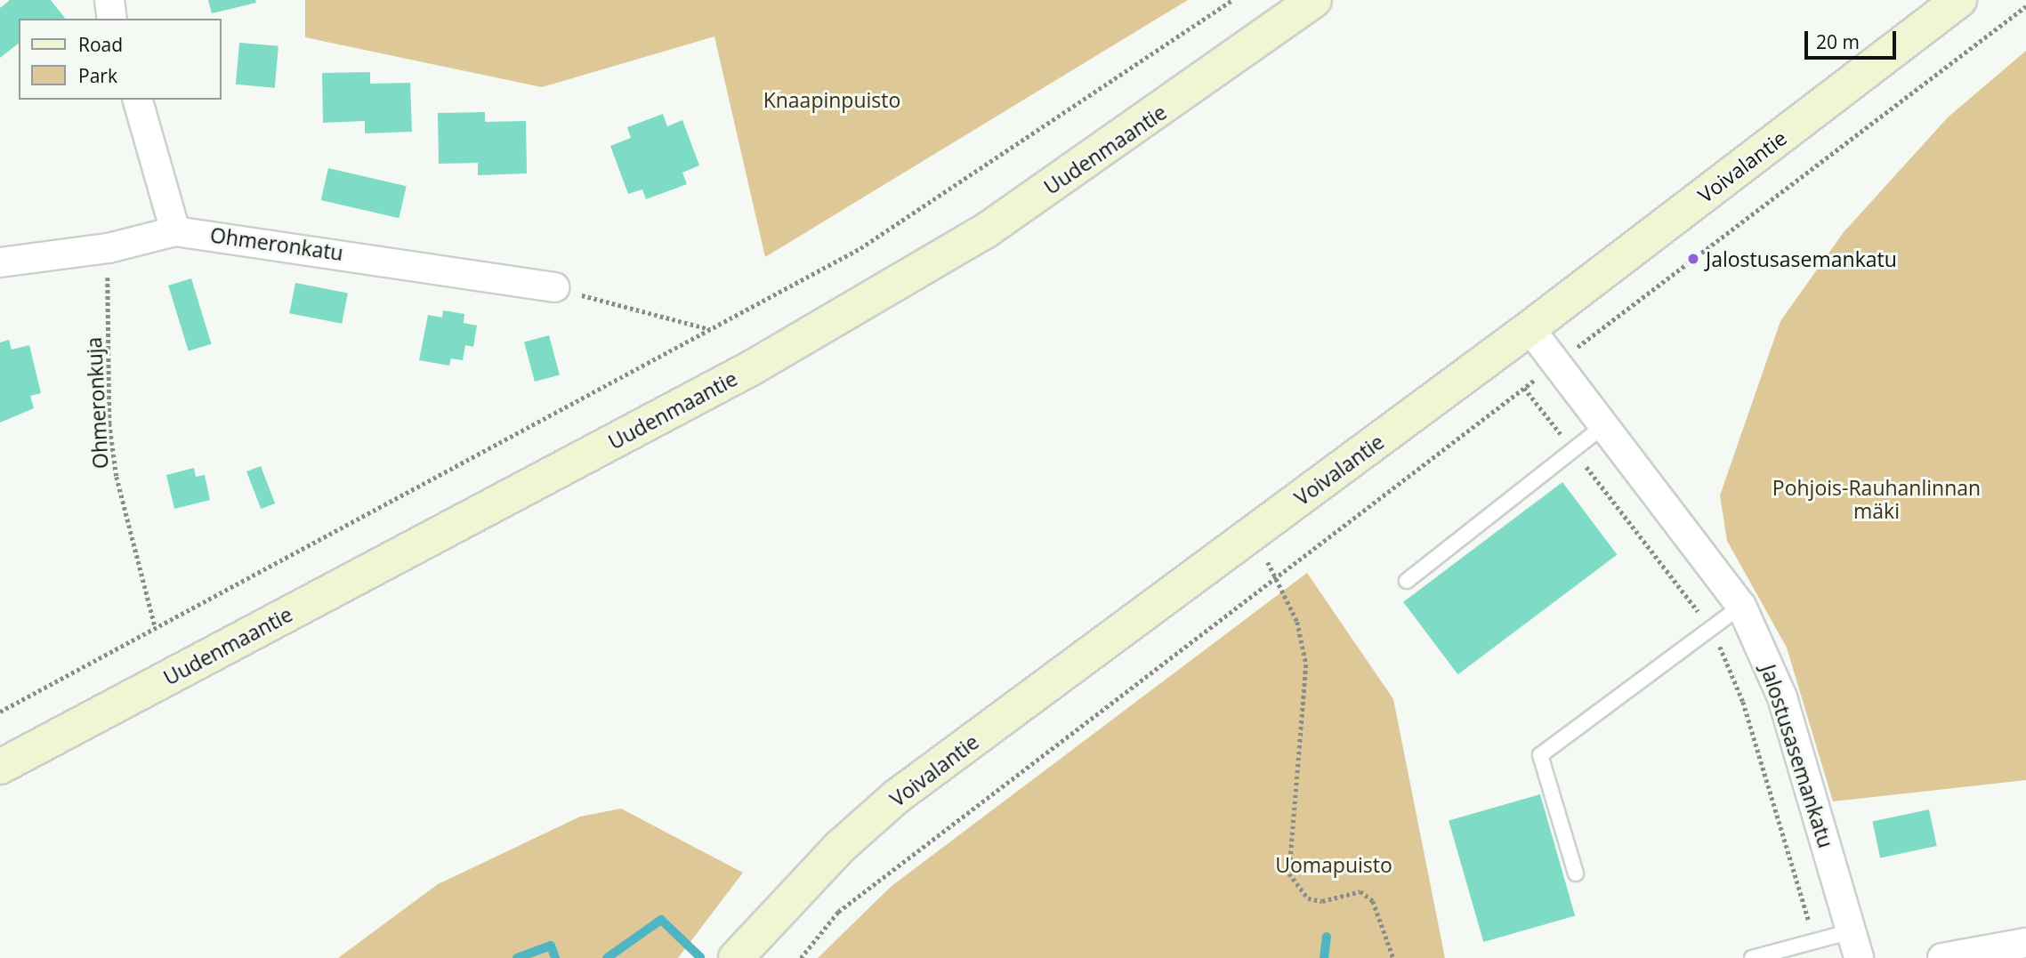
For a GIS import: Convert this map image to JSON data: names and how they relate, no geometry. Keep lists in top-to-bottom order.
{
  "streets": {
    "street": [
      "Uudenmaantie",
      "Voivalantie",
      "Ohmeronkatu",
      "Jalostusasemankatu"
    ],
    "path": ["Ohmeronkuja"]
  },
  "crossings": [
    ["Voivalantie", "Jalostusasemankatu"],
    ["Ohmeronkatu", "Ohmeronkuja"]
  ],
  "parks": ["Knaapinpuisto", "Pohjois-Rauhanlinnan mäki", "Uomapuisto"],
  "places": ["Jalostusasemankatu"],
  "legend": ["Road", "Park"],
  "scale_bar": "20 m"
}
